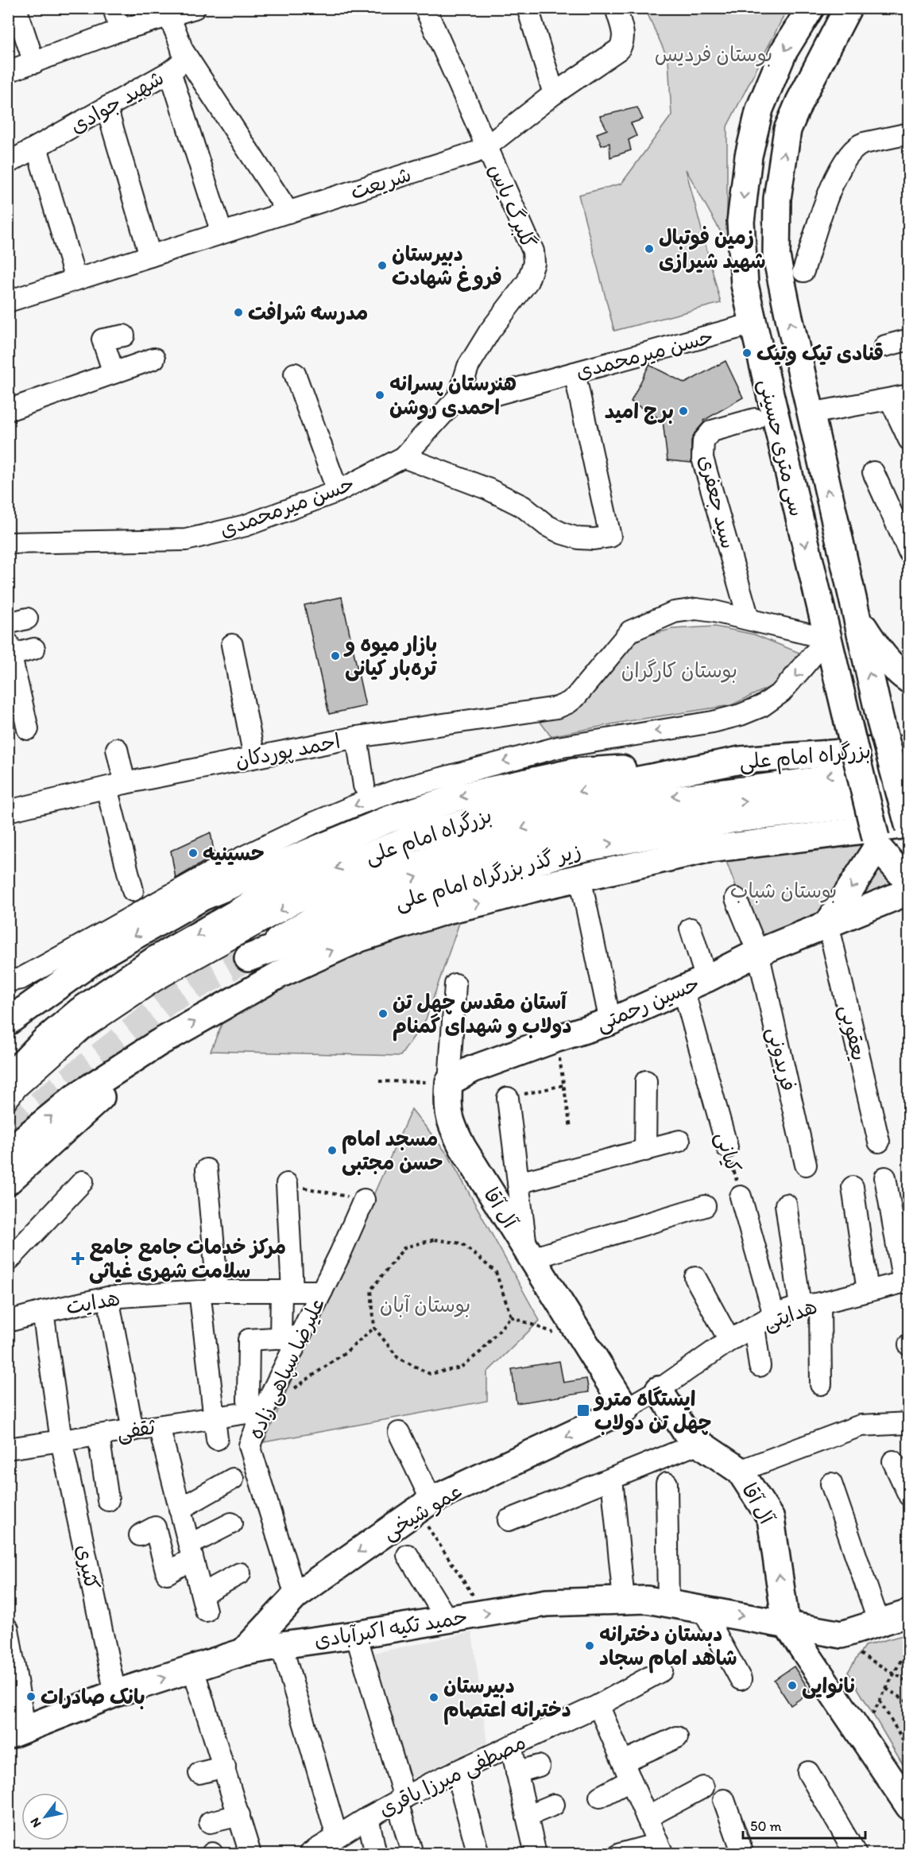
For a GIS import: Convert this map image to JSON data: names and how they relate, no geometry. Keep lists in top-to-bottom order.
{
  "streets": {
    "main road": [
      "سی متری حسینی",
      "بزرگراه امام علی",
      "زیر گذر بزرگراه امام علی",
      "حسین رحمتی",
      "آل آقا",
      "عمو شیخی",
      "حمید تکیه اکبرآبادی"
    ],
    "street": [
      "شهید جوادی",
      "شریعت",
      "گلبرگ یاس",
      "حسن میرمحمدی",
      "سید جعفری",
      "احمد پوردکان",
      "یعقوبی",
      "فریدونی",
      "کیانی",
      "هدایت",
      "هدایتی",
      "علیرضا سپاهی زاده",
      "ثقفی",
      "کثیری",
      "مصطفی میرزا باقری"
    ]
  },
  "crossings": [
    ["شریعت", "گلبرگ یاس"],
    ["گلبرگ یاس", "حسن میرمحمدی"],
    ["حسن میرمحمدی", "سی متری حسینی"],
    ["سید جعفری", "احمد پوردکان"],
    ["حسین رحمتی", "یعقوبی"],
    ["حسین رحمتی", "فریدونی"],
    ["حسین رحمتی", "کیانی"],
    ["حسین رحمتی", "آل آقا"],
    ["کیانی", "هدایتی"],
    ["آل آقا", "هدایتی"],
    ["آل آقا", "عمو شیخی"],
    ["آل آقا", "حمید تکیه اکبرآبادی"],
    ["هدایت", "علیرضا سپاهی زاده"],
    ["هدایت", "کثیری"],
    ["هدایتی", "عمو شیخی"],
    ["علیرضا سپاهی زاده", "ثقفی"],
    ["علیرضا سپاهی زاده", "عمو شیخی"],
    ["ثقفی", "کثیری"],
    ["عمو شیخی", "حمید تکیه اکبرآبادی"],
    ["کثیری", "حمید تکیه اکبرآبادی"]
  ],
  "one_way": ["عمو شیخی"],
  "parks": [
    "بوستان فردیس",
    "بوستان کارگران",
    "بوستان شباب",
    "بوستان آبان"
  ],
  "places": {
    "other": [
      "زمین فوتبال شهید شیرازی",
      "دبیرستان فروغ شهادت",
      "مدرسه شرافت",
      "قنادی تیک وتیک",
      "هنرستان پسرانه احمدی روشن",
      "برج امید",
      "بازار میوه و تره‌بار کیانی",
      "حسینیه",
      "آستان مقدس چهل تن دولاب و شهدای گمنام",
      "مسجد امام حسن مجتبی",
      "دبستان دخترانه شاهد امام سجاد",
      "نانوایی",
      "بانک صادرات",
      "دبیرستان دخترانه اعتصام"
    ],
    "health": ["مرکز خدمات جامع جامع سلامت شهری غیاثی"],
    "transit": ["ایستگاه مترو چهل تن دولاب"]
  },
  "scale_bar": "50 m",
  "north": "bottom left"
}
